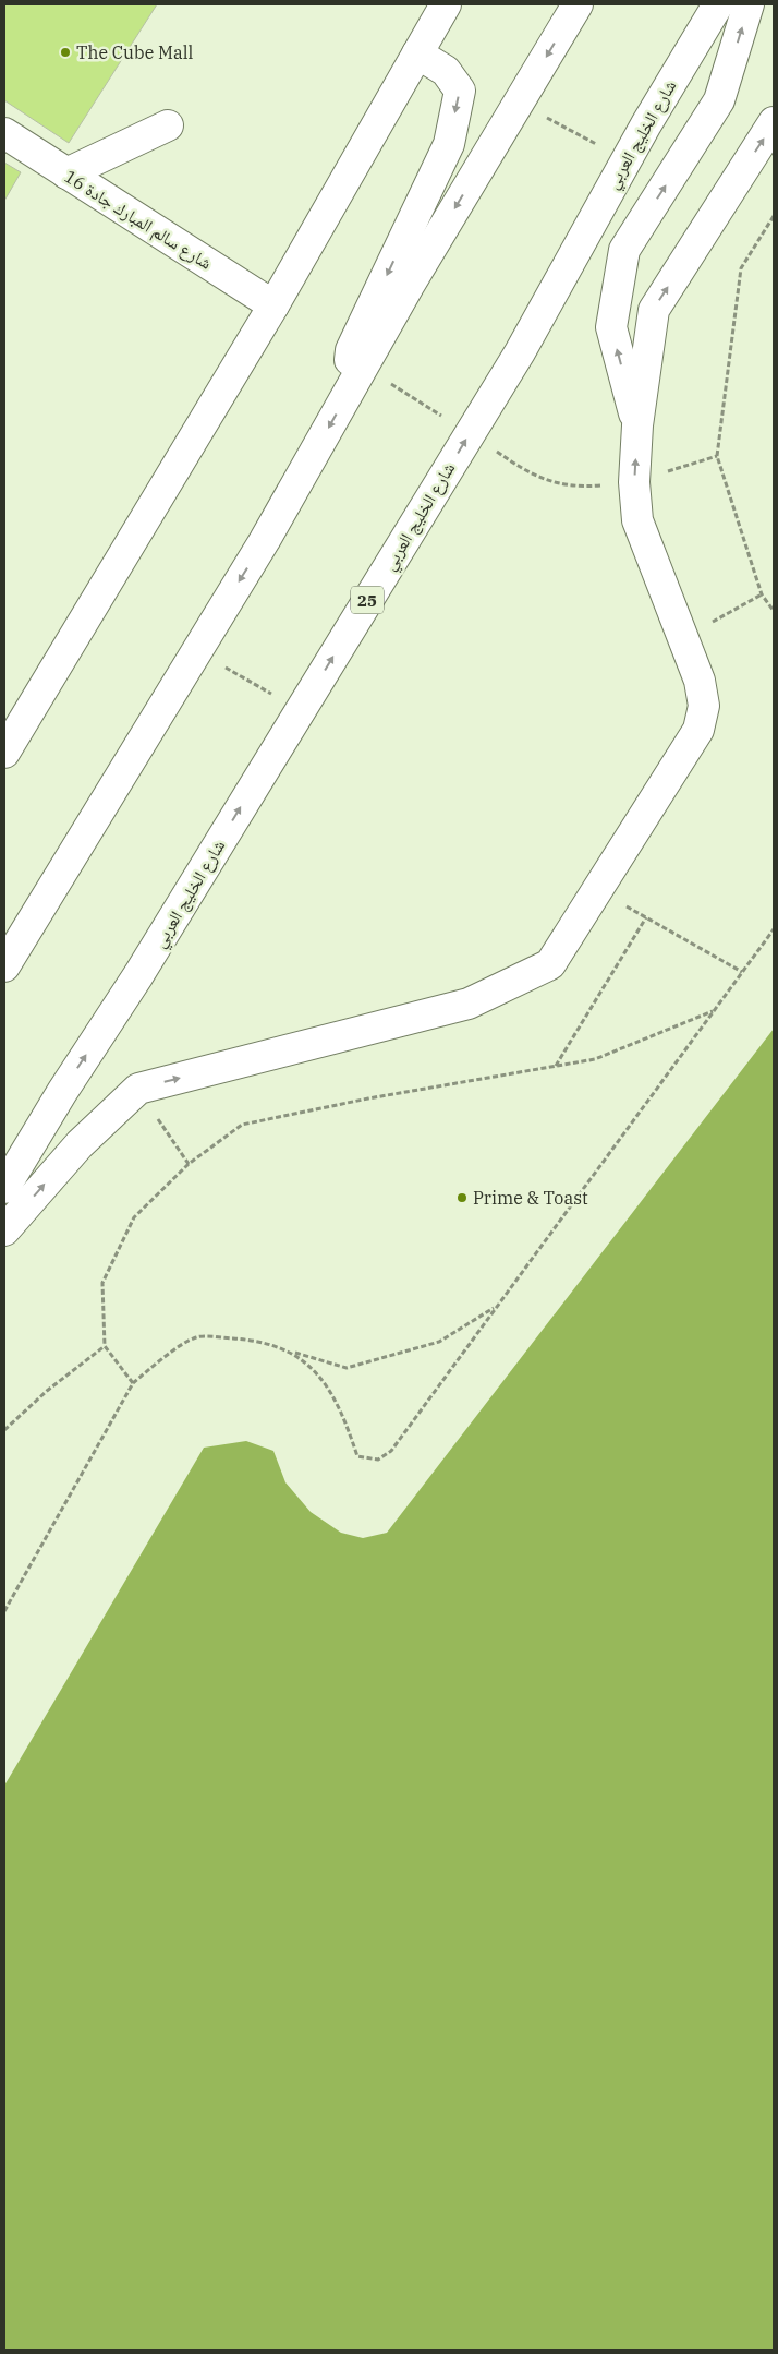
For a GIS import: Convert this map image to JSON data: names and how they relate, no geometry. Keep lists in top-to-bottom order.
{
  "streets": {
    "main road": ["شارع الخليج العربي", "شارع سالم المبارك جادة 16", "25"]
  },
  "places": ["The Cube Mall", "Prime & Toast"]
}
